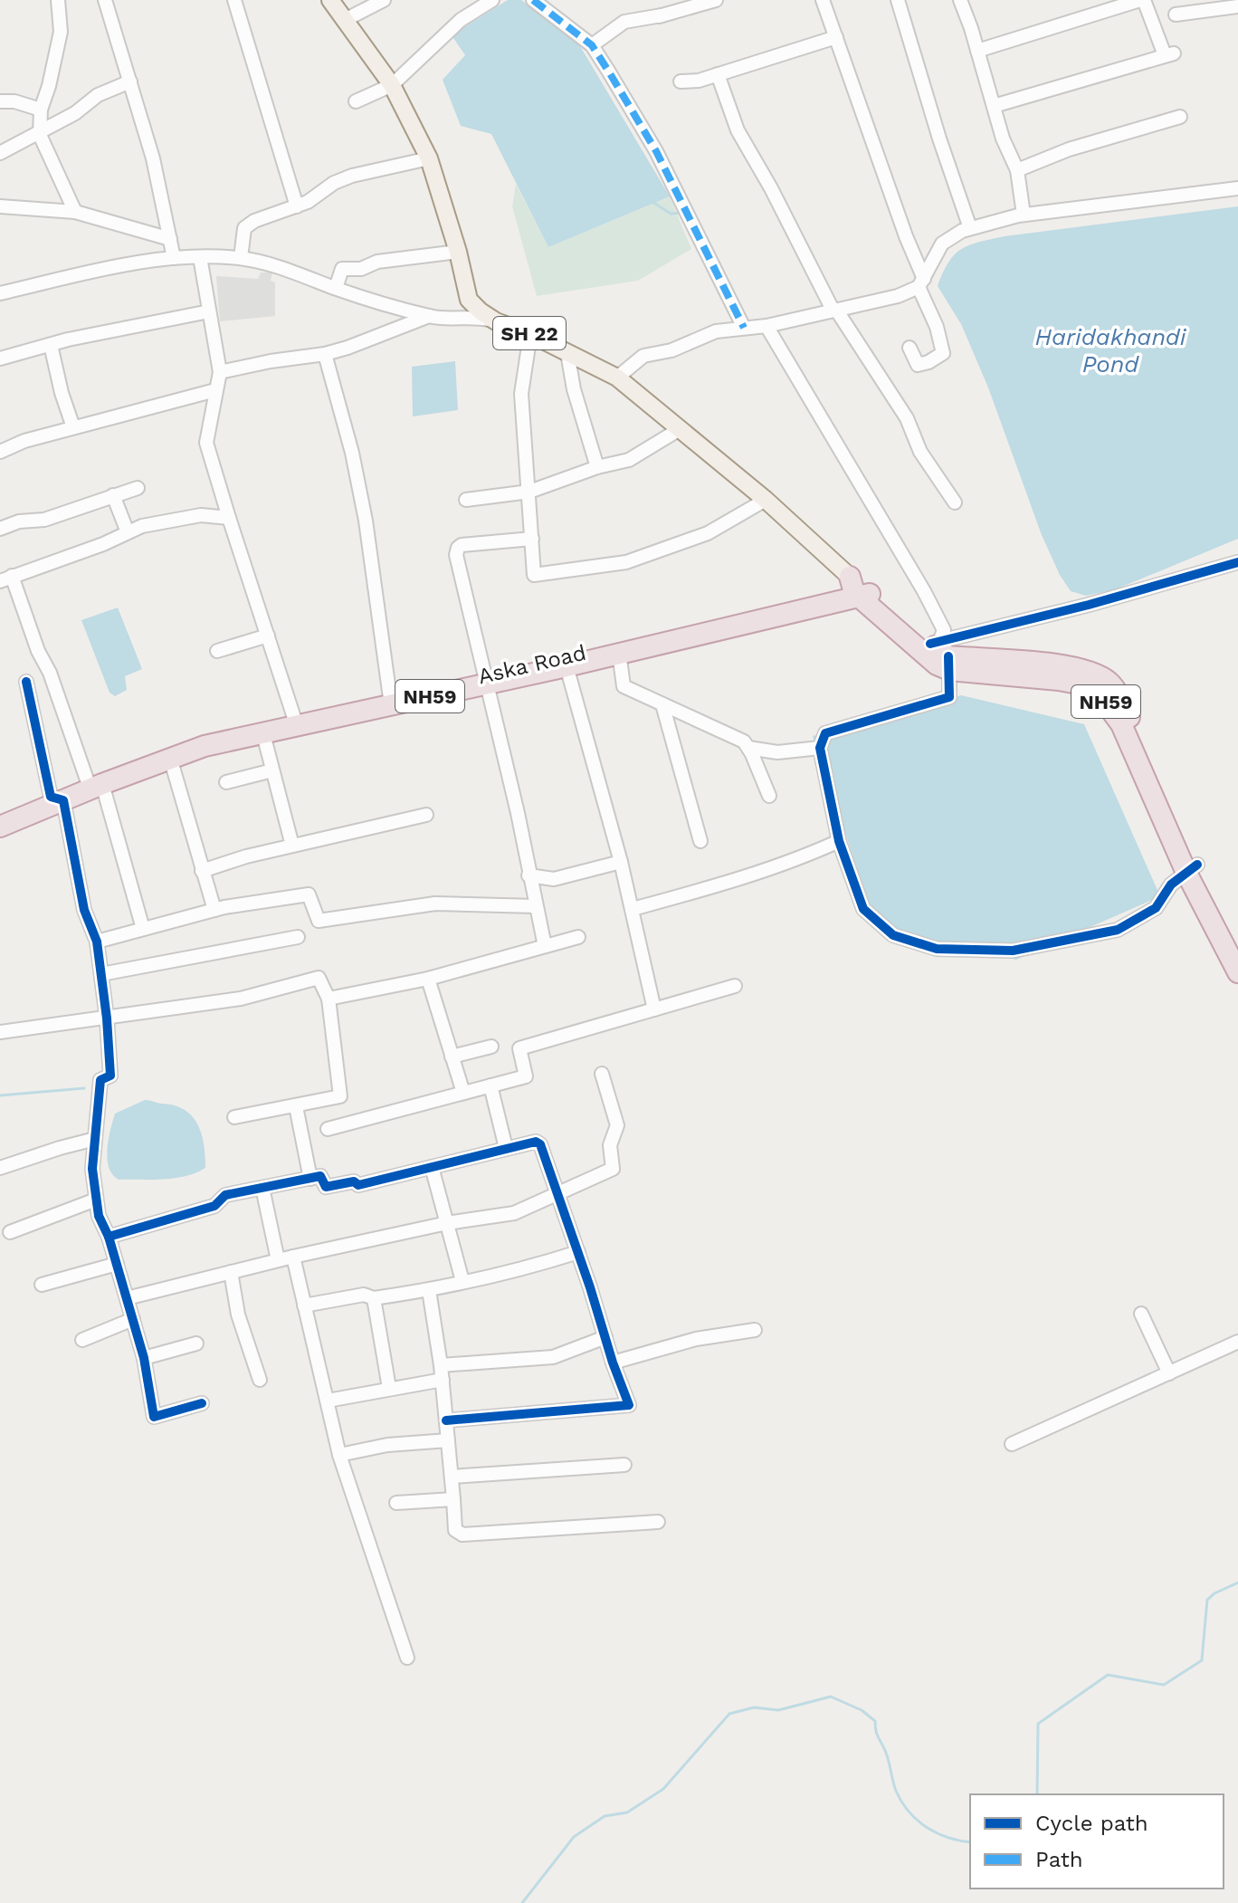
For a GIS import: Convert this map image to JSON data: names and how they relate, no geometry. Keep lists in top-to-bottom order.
{
  "streets": {
    "highway": ["Aska Road", "NH59"],
    "main road": ["SH 22"]
  },
  "crossings": [
    ["SH 22", "Aska Road"],
    ["SH 22", "NH59"],
    ["Aska Road", "NH59"]
  ],
  "water": ["Haridakhandi Pond"],
  "legend": ["Cycle path", "Path"]
}
